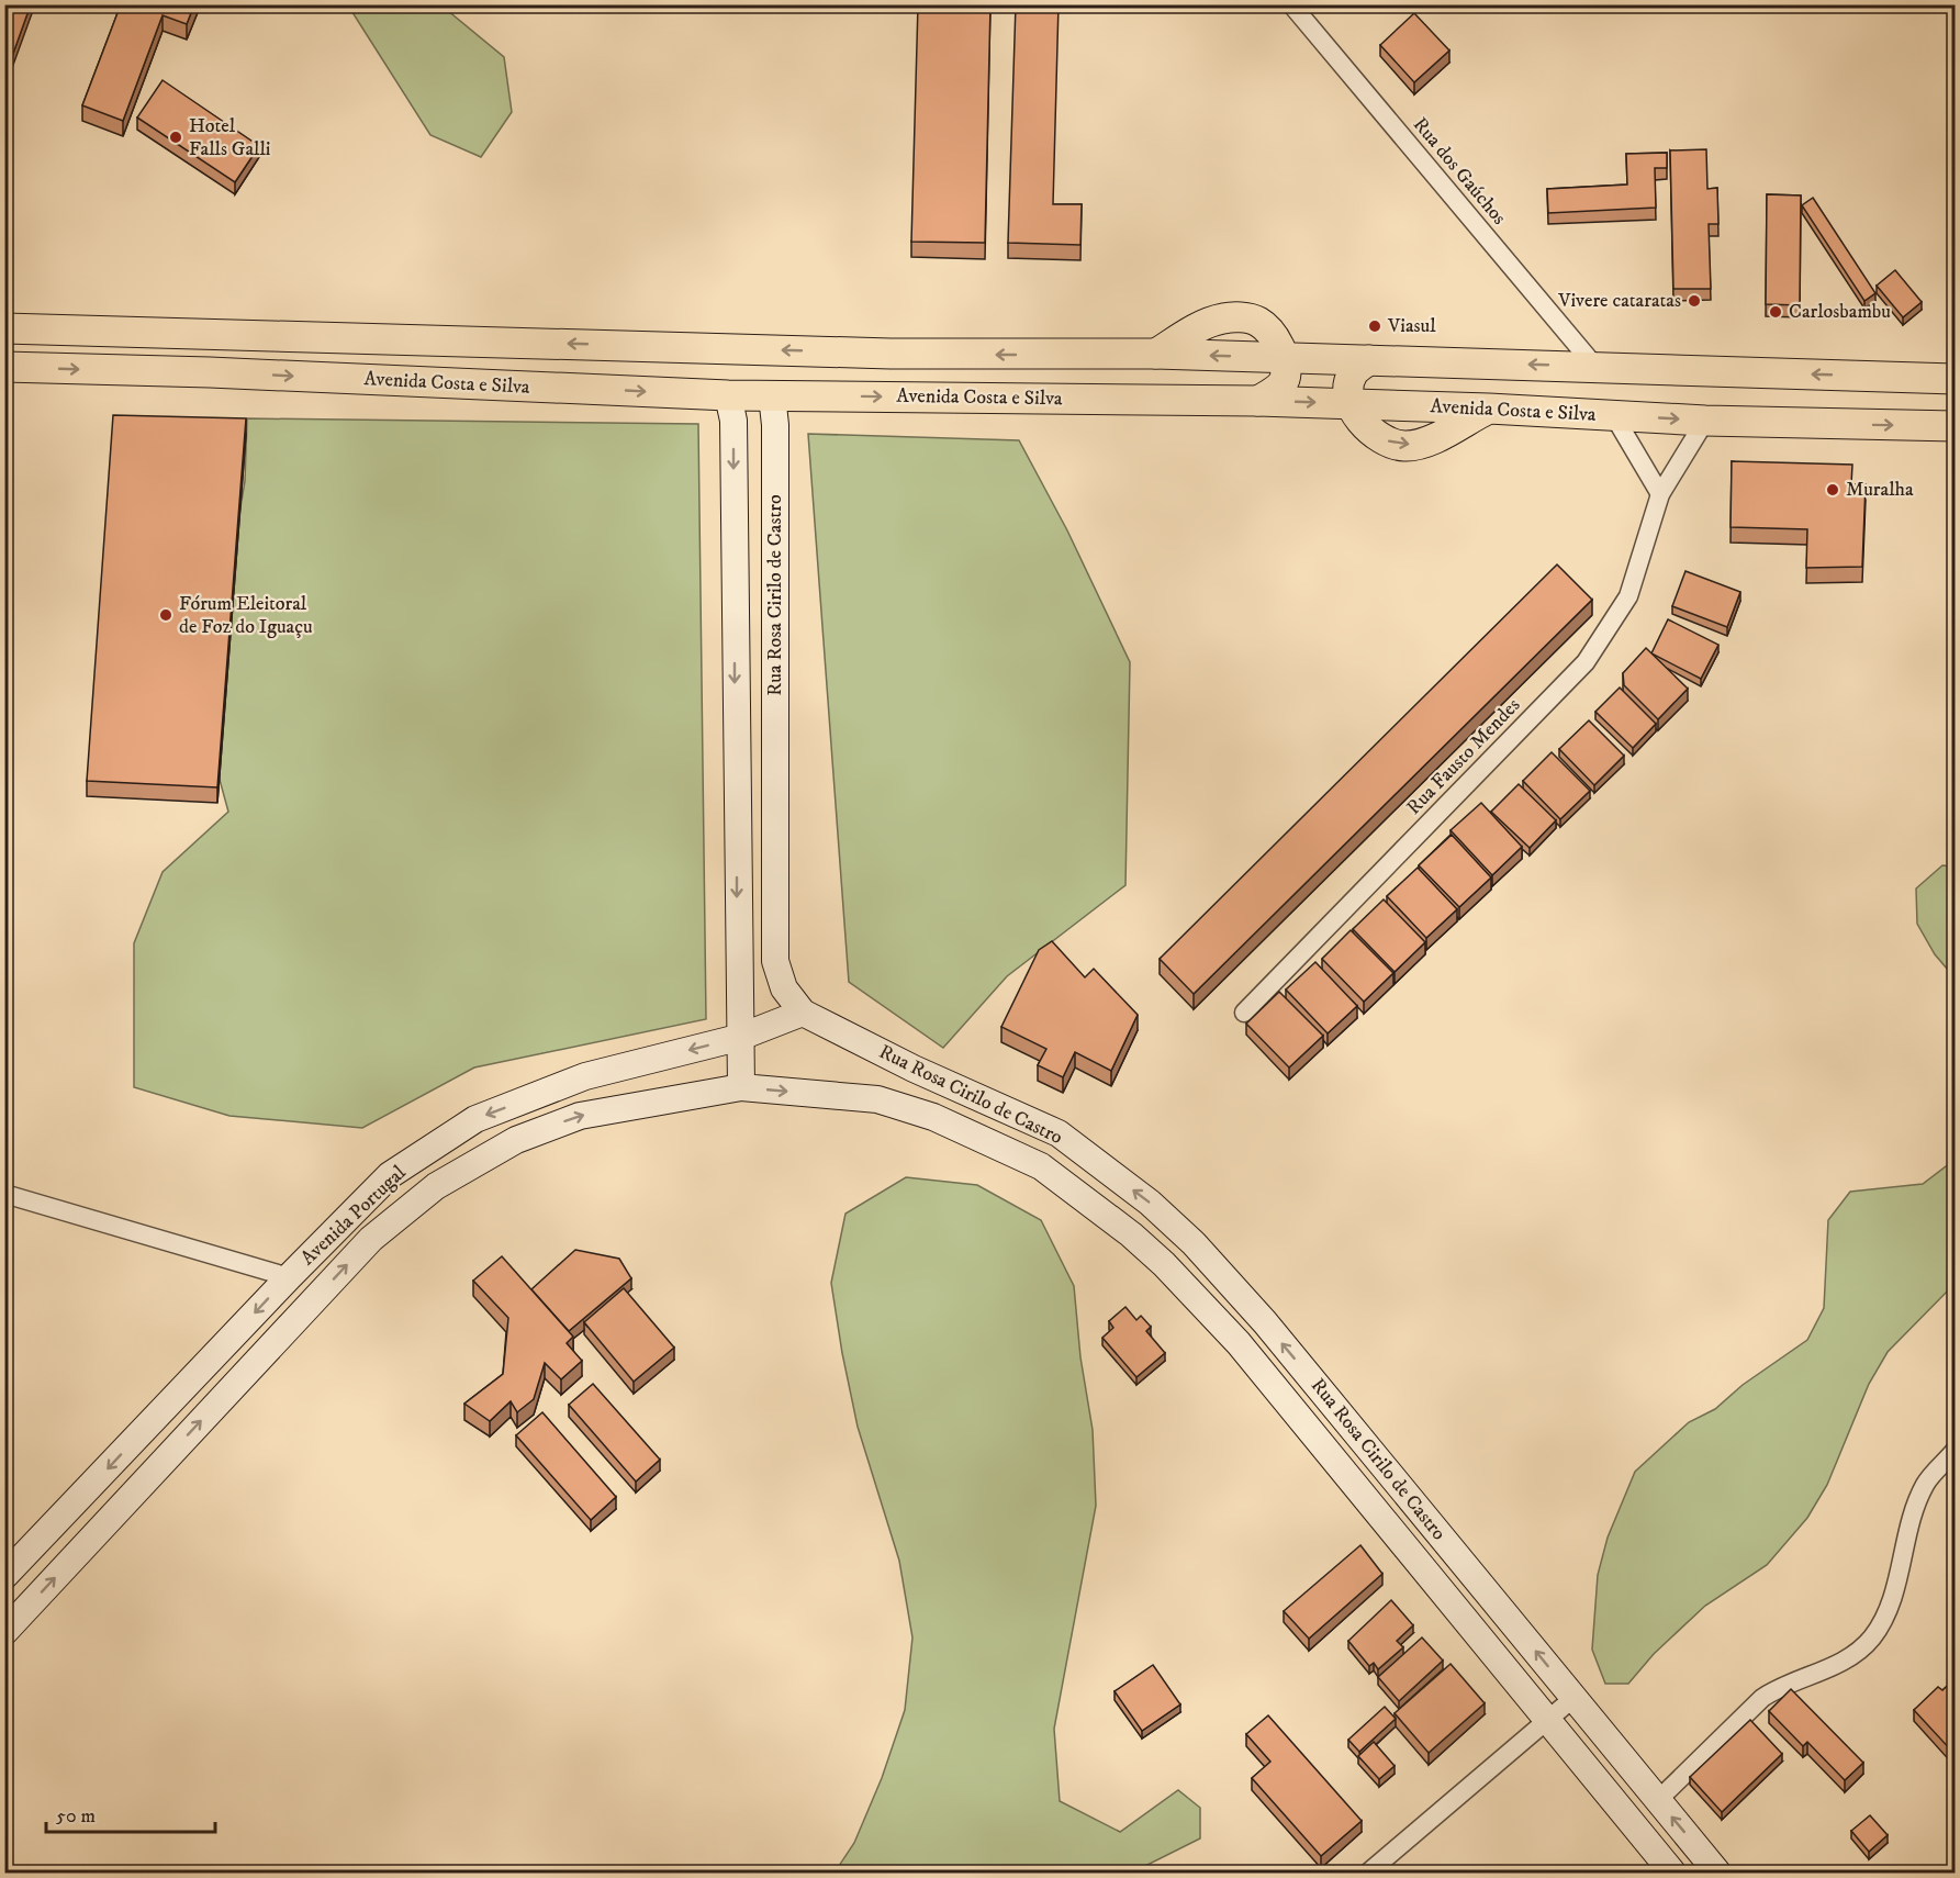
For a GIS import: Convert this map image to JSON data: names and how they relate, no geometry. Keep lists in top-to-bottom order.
{
  "streets": {
    "main road": ["Avenida Costa e Silva", "Rua Rosa Cirilo de Castro", "Avenida Portugal"],
    "street": ["Rua dos Gaúchos", "Rua Fausto Mendes"]
  },
  "crossings": [
    ["Avenida Costa e Silva", "Rua Rosa Cirilo de Castro"],
    ["Avenida Costa e Silva", "Rua Fausto Mendes"],
    ["Rua Rosa Cirilo de Castro", "Avenida Portugal"]
  ],
  "one_way": ["Rua Rosa Cirilo de Castro"],
  "places": [
    "Hotel Falls Galli",
    "Vivere cataratas",
    "Carlosbambu",
    "Viasul",
    "Muralha",
    "Fórum Eleitoral de Foz do Iguaçu"
  ],
  "scale_bar": "50 m"
}
